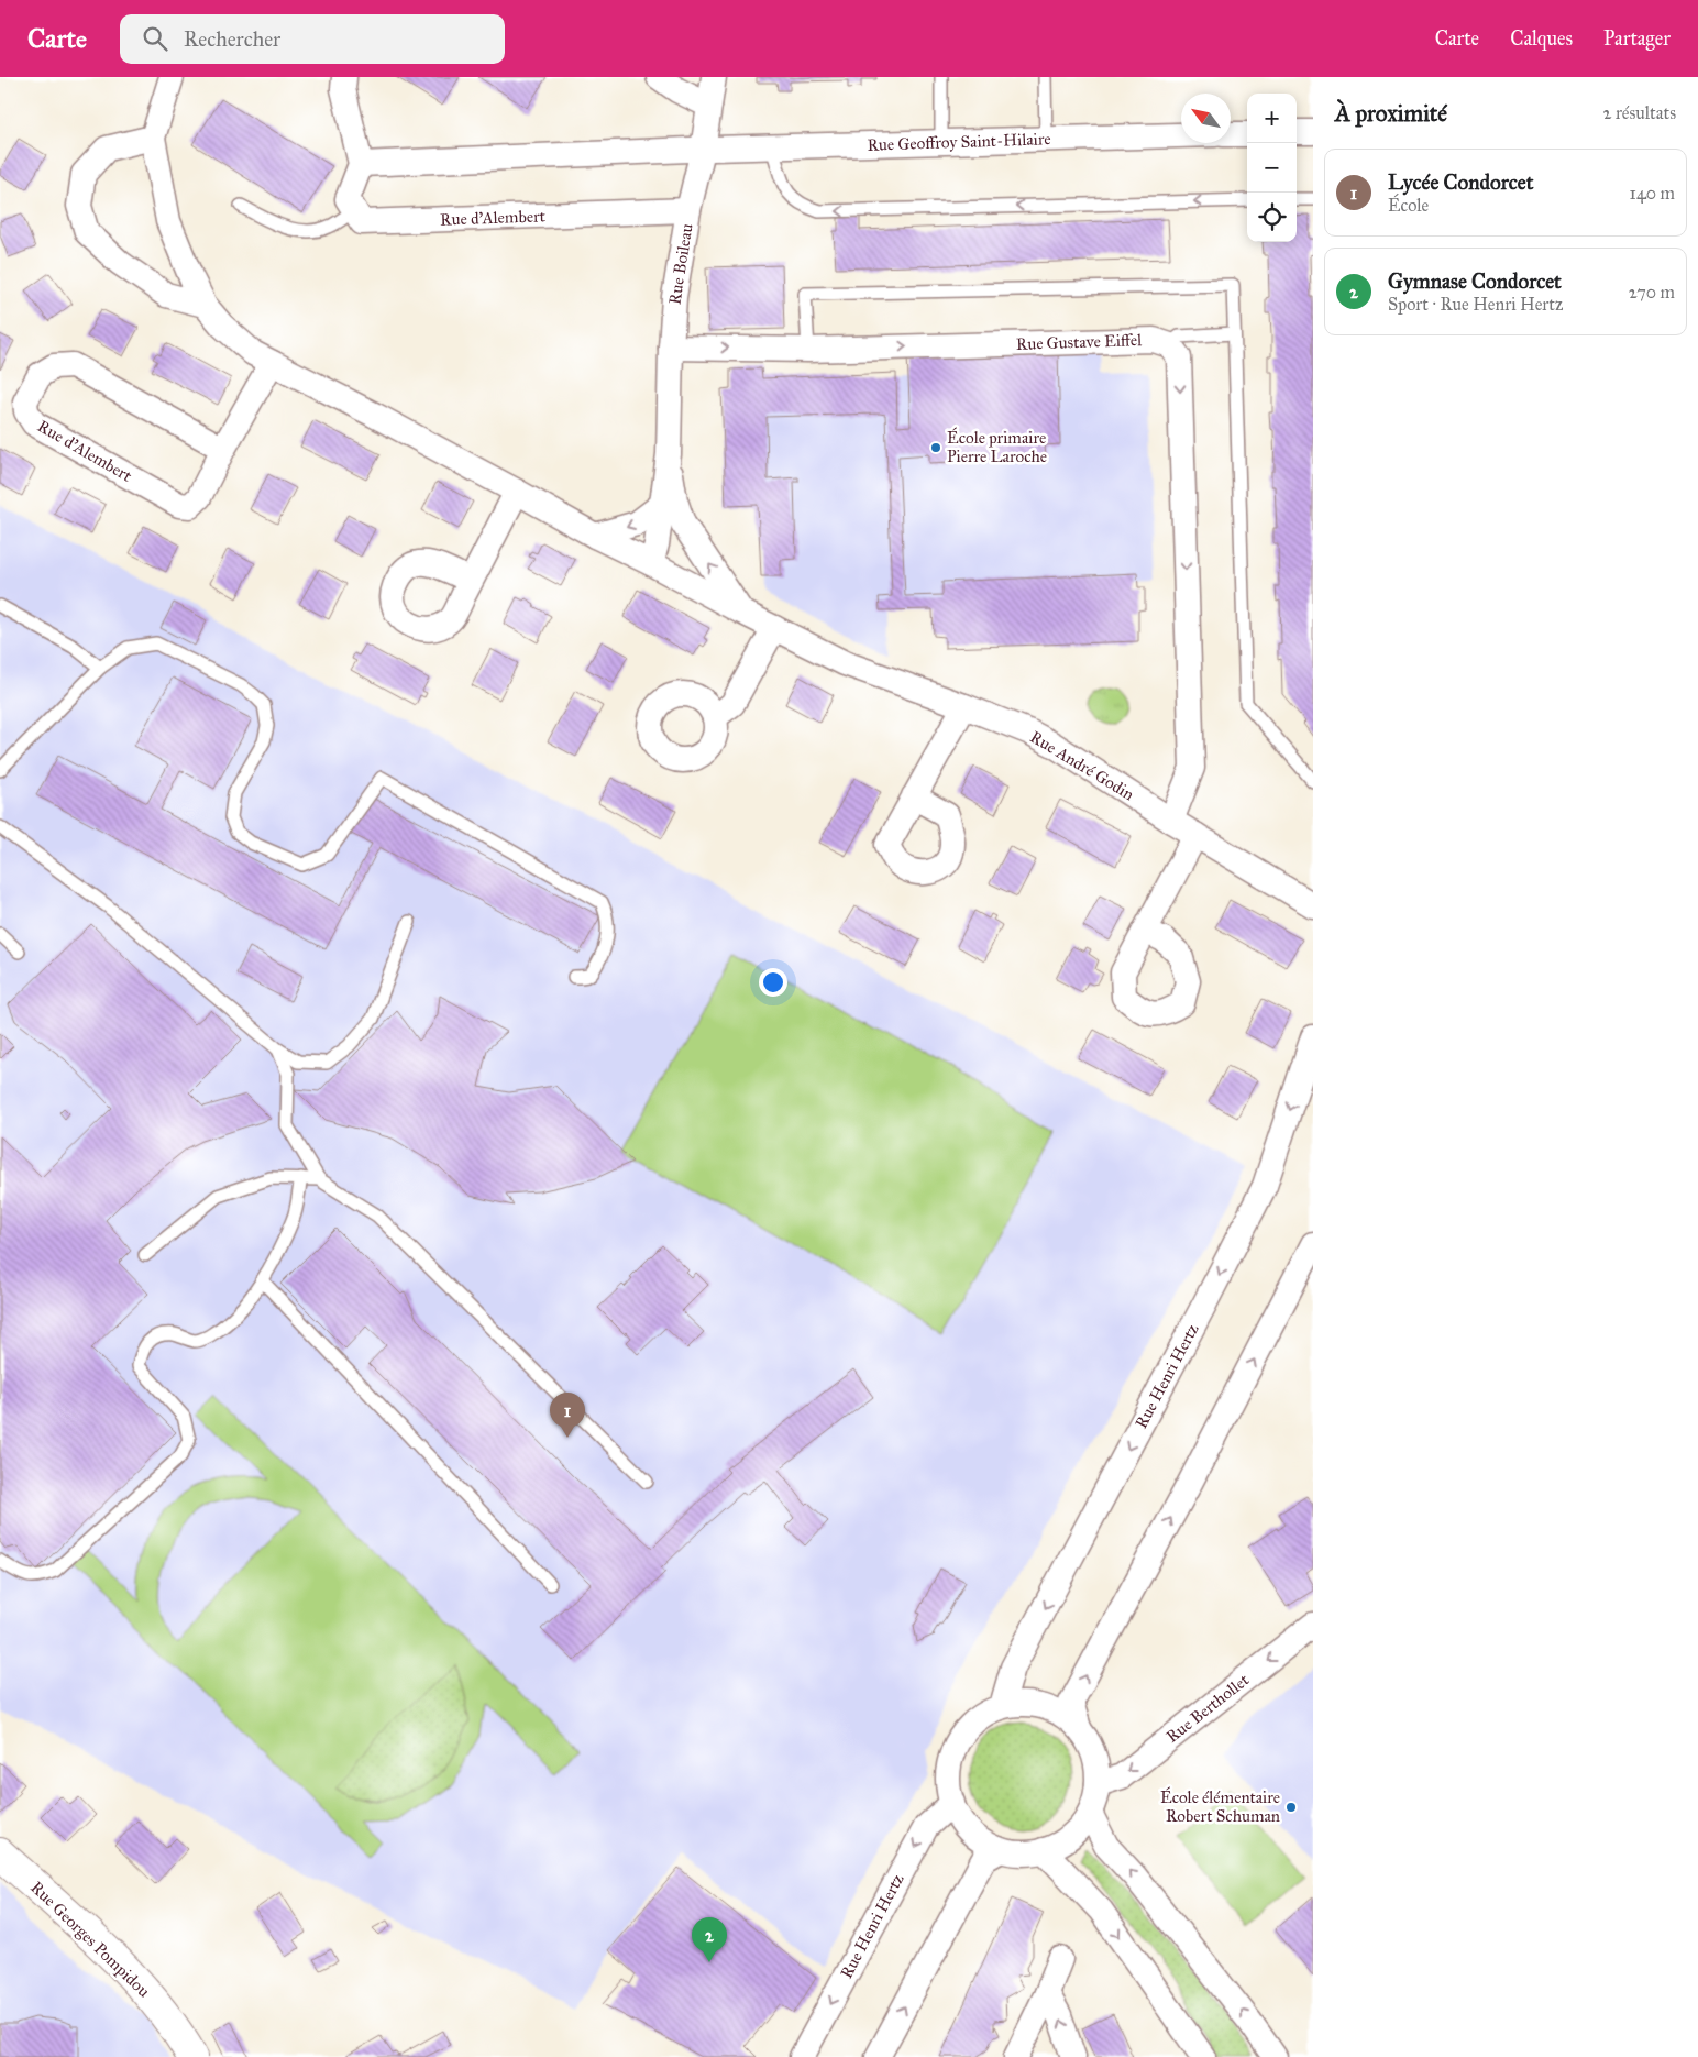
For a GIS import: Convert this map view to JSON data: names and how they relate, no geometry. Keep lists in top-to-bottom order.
{
  "streets": {
    "main road": ["Rue Georges Pompidou"],
    "street": [
      "Rue Geoffroy Saint-Hilaire",
      "Rue d'Alembert",
      "Rue Boileau",
      "Rue Gustave Eiffel",
      "Rue André Godin",
      "Rue Henri Hertz",
      "Rue Berthollet"
    ]
  },
  "crossings": [
    ["Rue Geoffroy Saint-Hilaire", "Rue Boileau"],
    ["Rue d'Alembert", "Rue Boileau"],
    ["Rue Boileau", "Rue Gustave Eiffel"],
    ["Rue Boileau", "Rue André Godin"],
    ["Rue Henri Hertz", "Rue Berthollet"]
  ],
  "one_way": ["Rue Gustave Eiffel", "Rue Berthollet"],
  "places": ["École primaire Pierre Laroche", "École élémentaire Robert Schuman"],
  "north": "top left",
  "page": {
    "header": "Carte",
    "search": "Rechercher",
    "nav": ["Carte", "Calques", "Partager"],
    "heading": ["À proximité", "2 résultats"],
    "map_buttons": ["+", "−"],
    "list": [
      {
        "mark": "1",
        "name": "Lycée Condorcet",
        "note": "École",
        "value": "140 m"
      },
      {
        "mark": "2",
        "name": "Gymnase Condorcet",
        "note": "Sport · Rue Henri Hertz",
        "value": "270 m"
      }
    ],
    "pins": ["1", "2"]
  }
}
